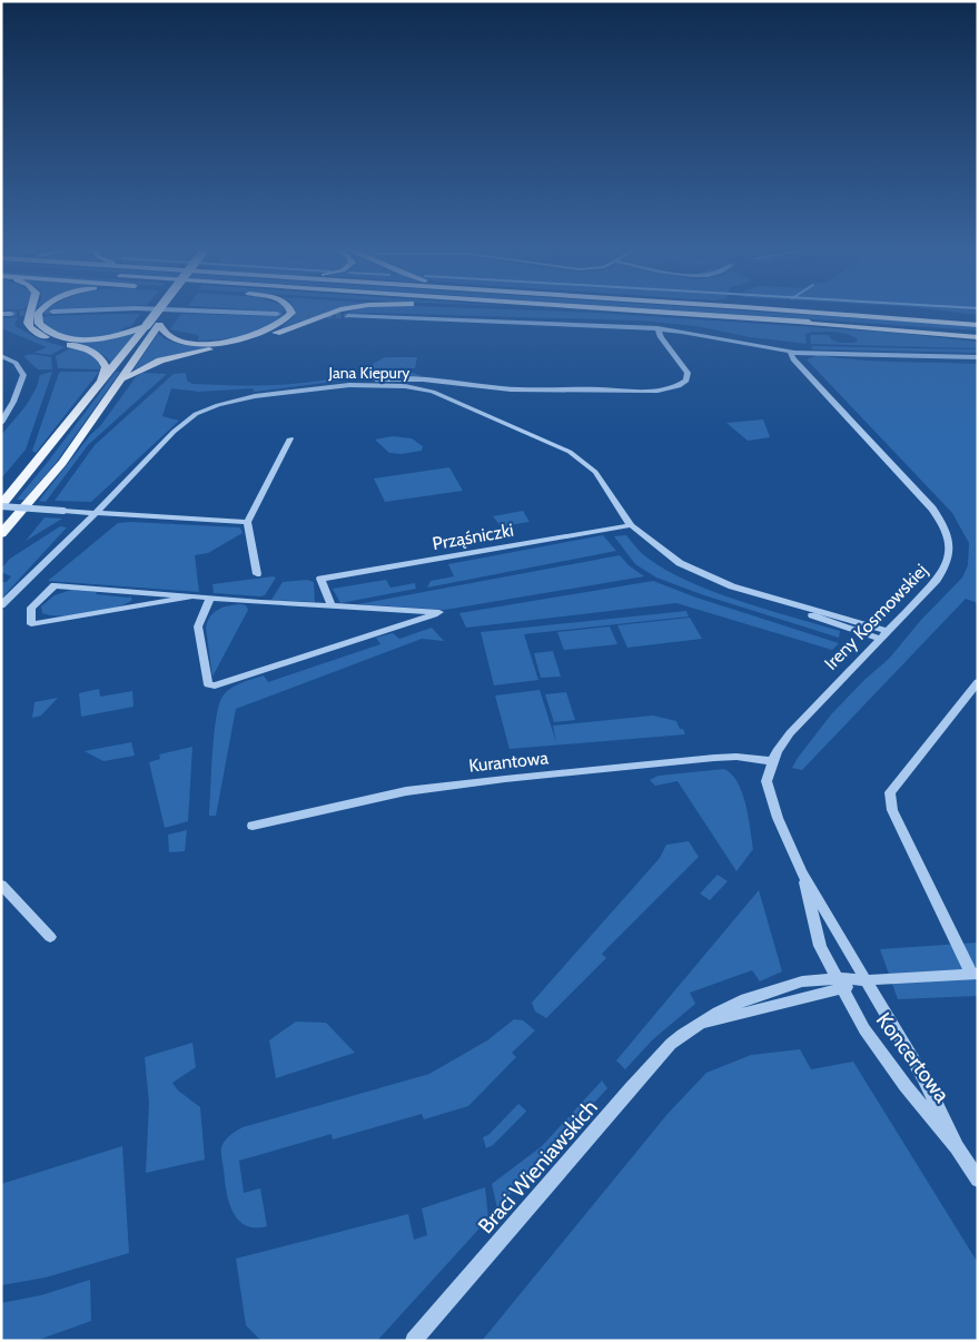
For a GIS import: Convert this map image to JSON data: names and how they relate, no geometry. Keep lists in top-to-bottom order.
{
  "streets": {
    "street": [
      "Jana Kiepury",
      "Prząśniczki",
      "Ireny Kosmowskiej",
      "Kurantowa",
      "Koncertowa",
      "Braci Wieniawskich"
    ]
  },
  "crossings": [
    ["Jana Kiepury", "Prząśniczki"],
    ["Jana Kiepury", "Ireny Kosmowskiej"],
    ["Ireny Kosmowskiej", "Kurantowa"],
    ["Ireny Kosmowskiej", "Koncertowa"],
    ["Ireny Kosmowskiej", "Braci Wieniawskich"],
    ["Koncertowa", "Braci Wieniawskich"]
  ]
}
